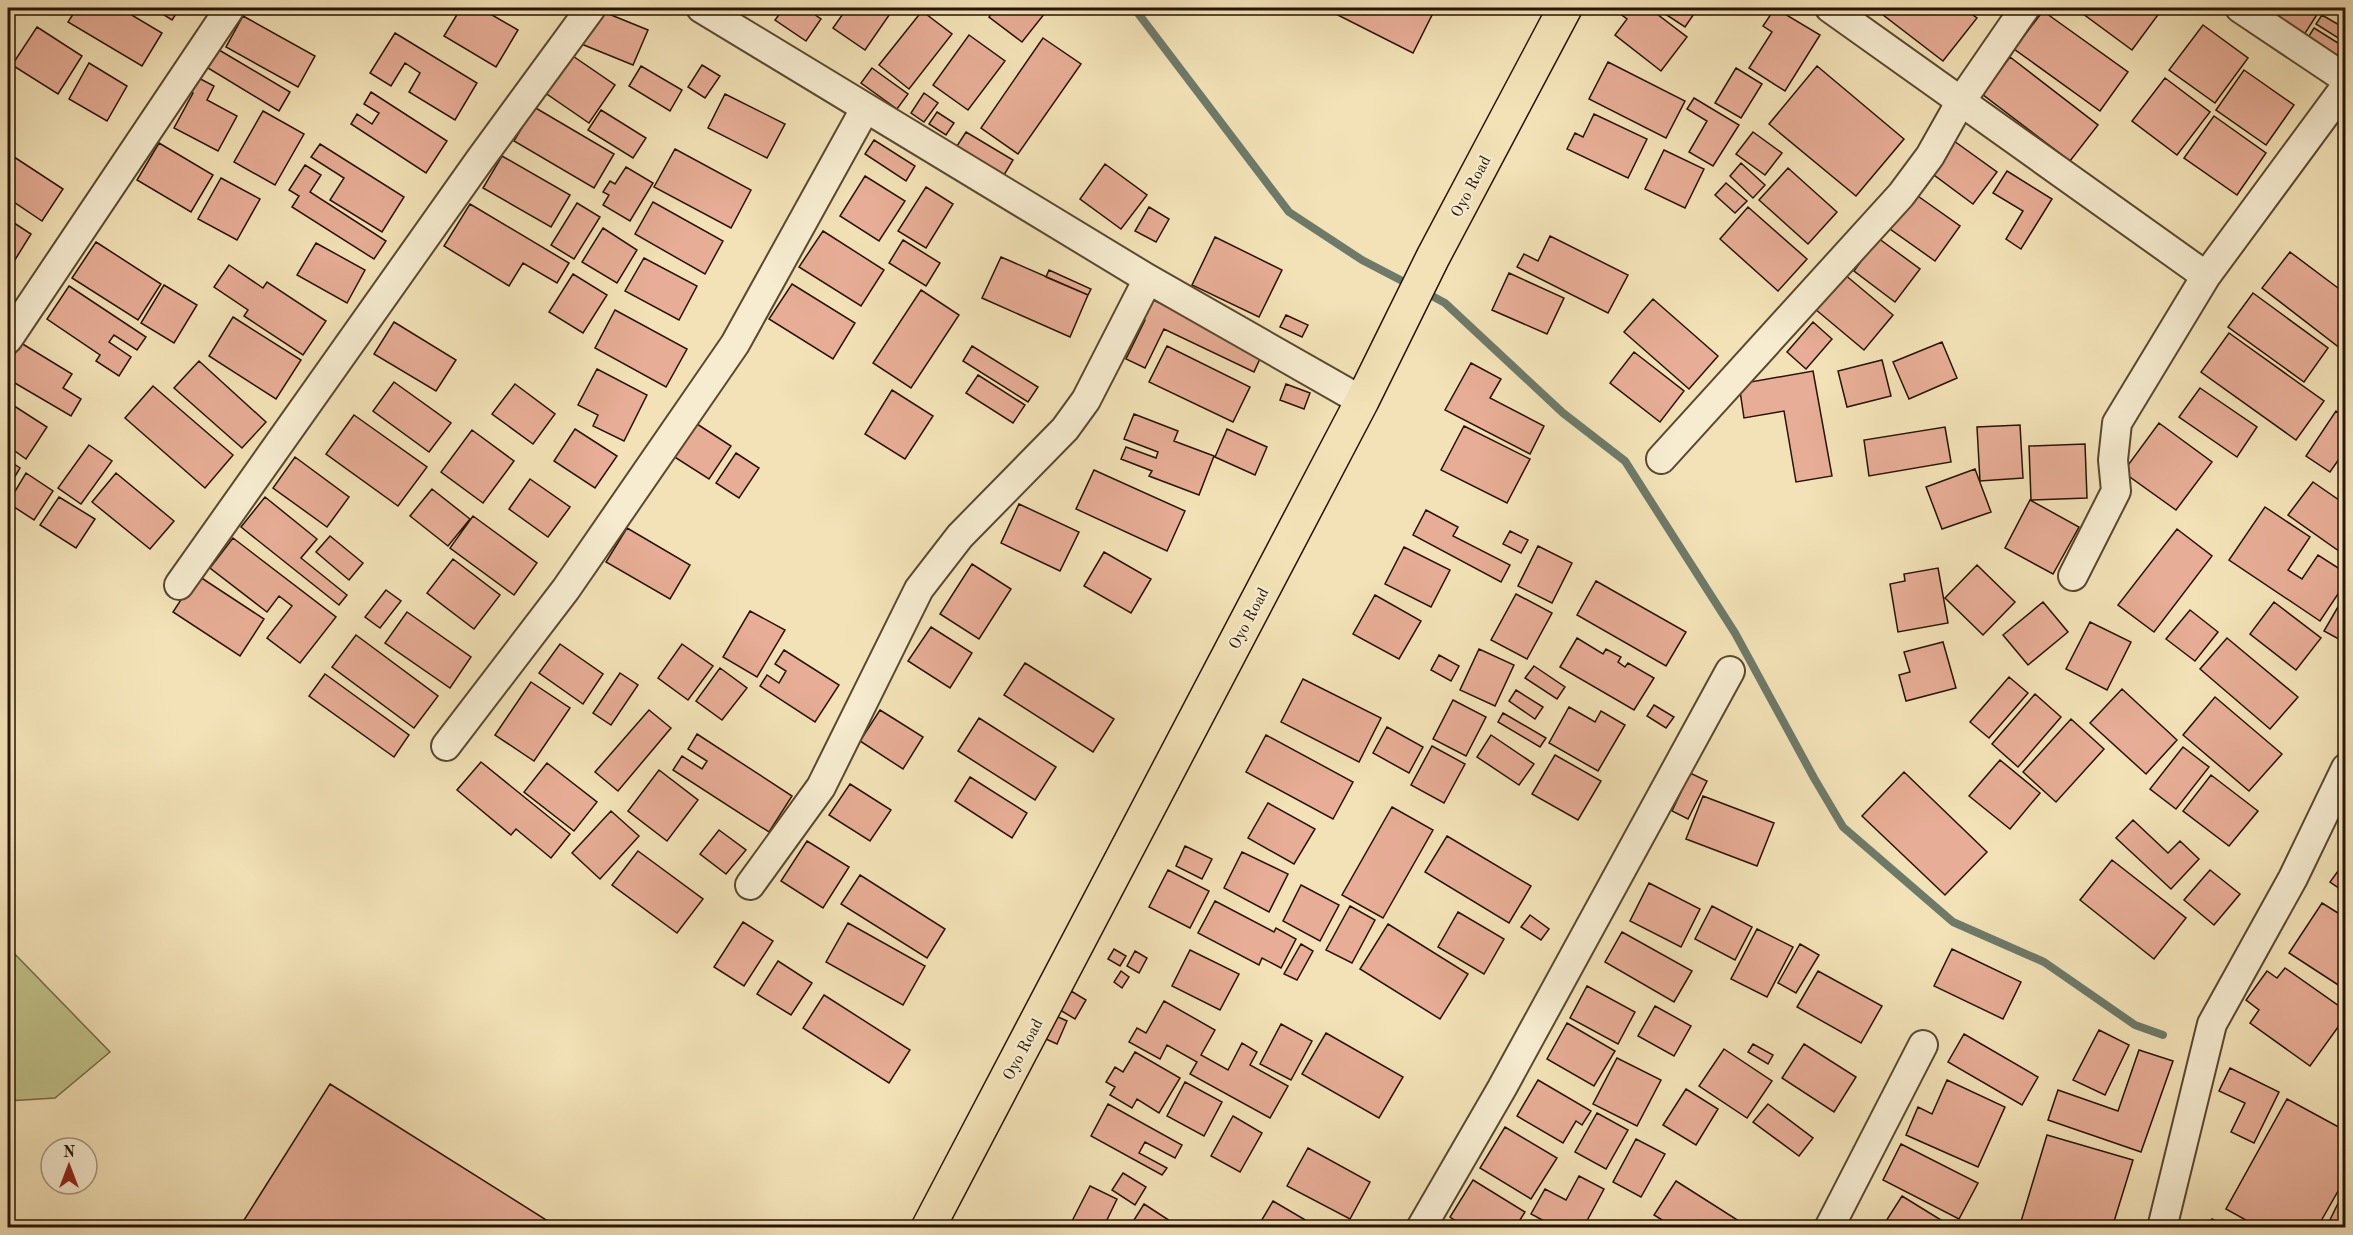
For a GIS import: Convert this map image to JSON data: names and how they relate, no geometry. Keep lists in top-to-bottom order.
{
  "streets": {
    "highway": ["Oyo Road"]
  },
  "north": "top"
}
